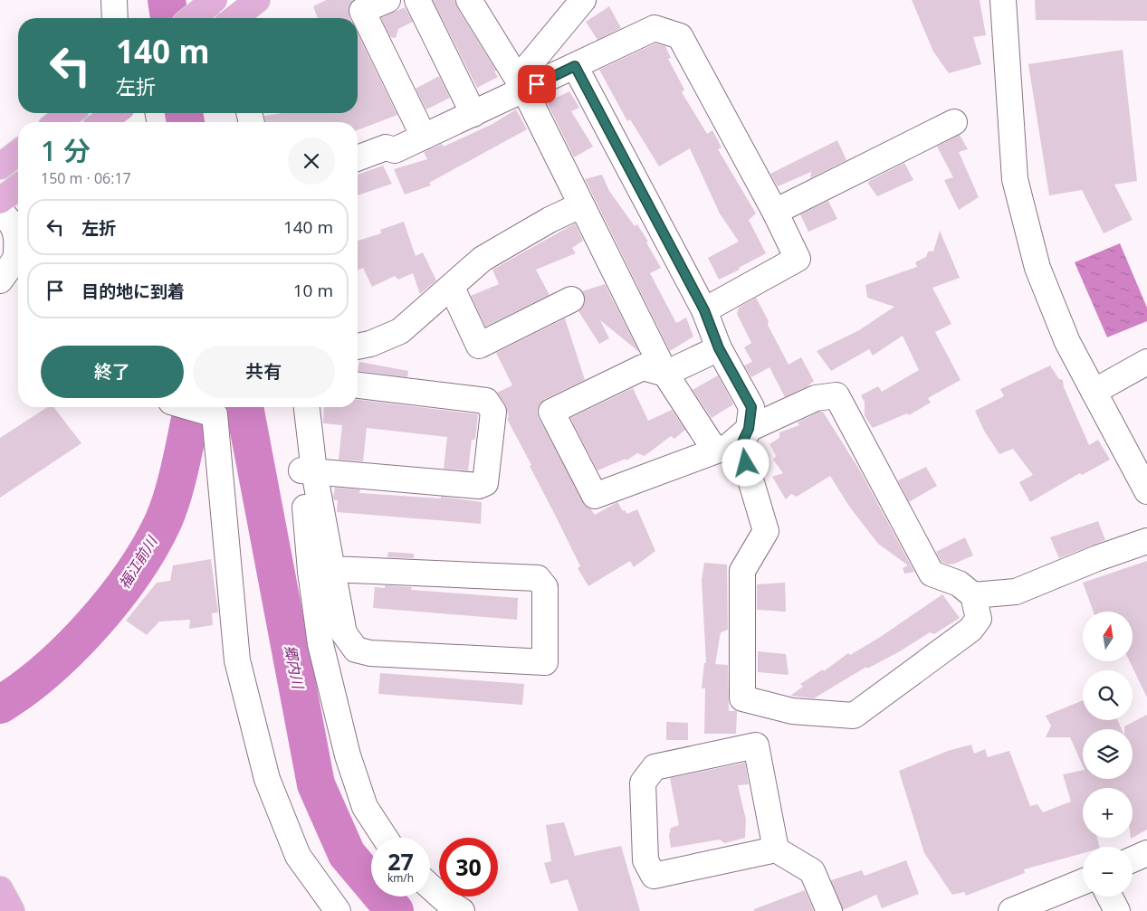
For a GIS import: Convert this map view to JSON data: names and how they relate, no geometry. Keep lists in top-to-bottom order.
{
  "water": ["福江前川", "郷内川"],
  "north": "top",
  "page": {
    "turn": ["140 m", "左折"],
    "heading": ["1 分", "150 m · 06:17"],
    "list": [
      {
        "name": "左折",
        "value": "140 m"
      },
      {
        "name": "目的地に到着",
        "value": "10 m"
      }
    ],
    "buttons": ["終了", "共有"],
    "map_buttons": ["+", "−"],
    "speed": "27 km/h",
    "limit": "30"
  }
}
